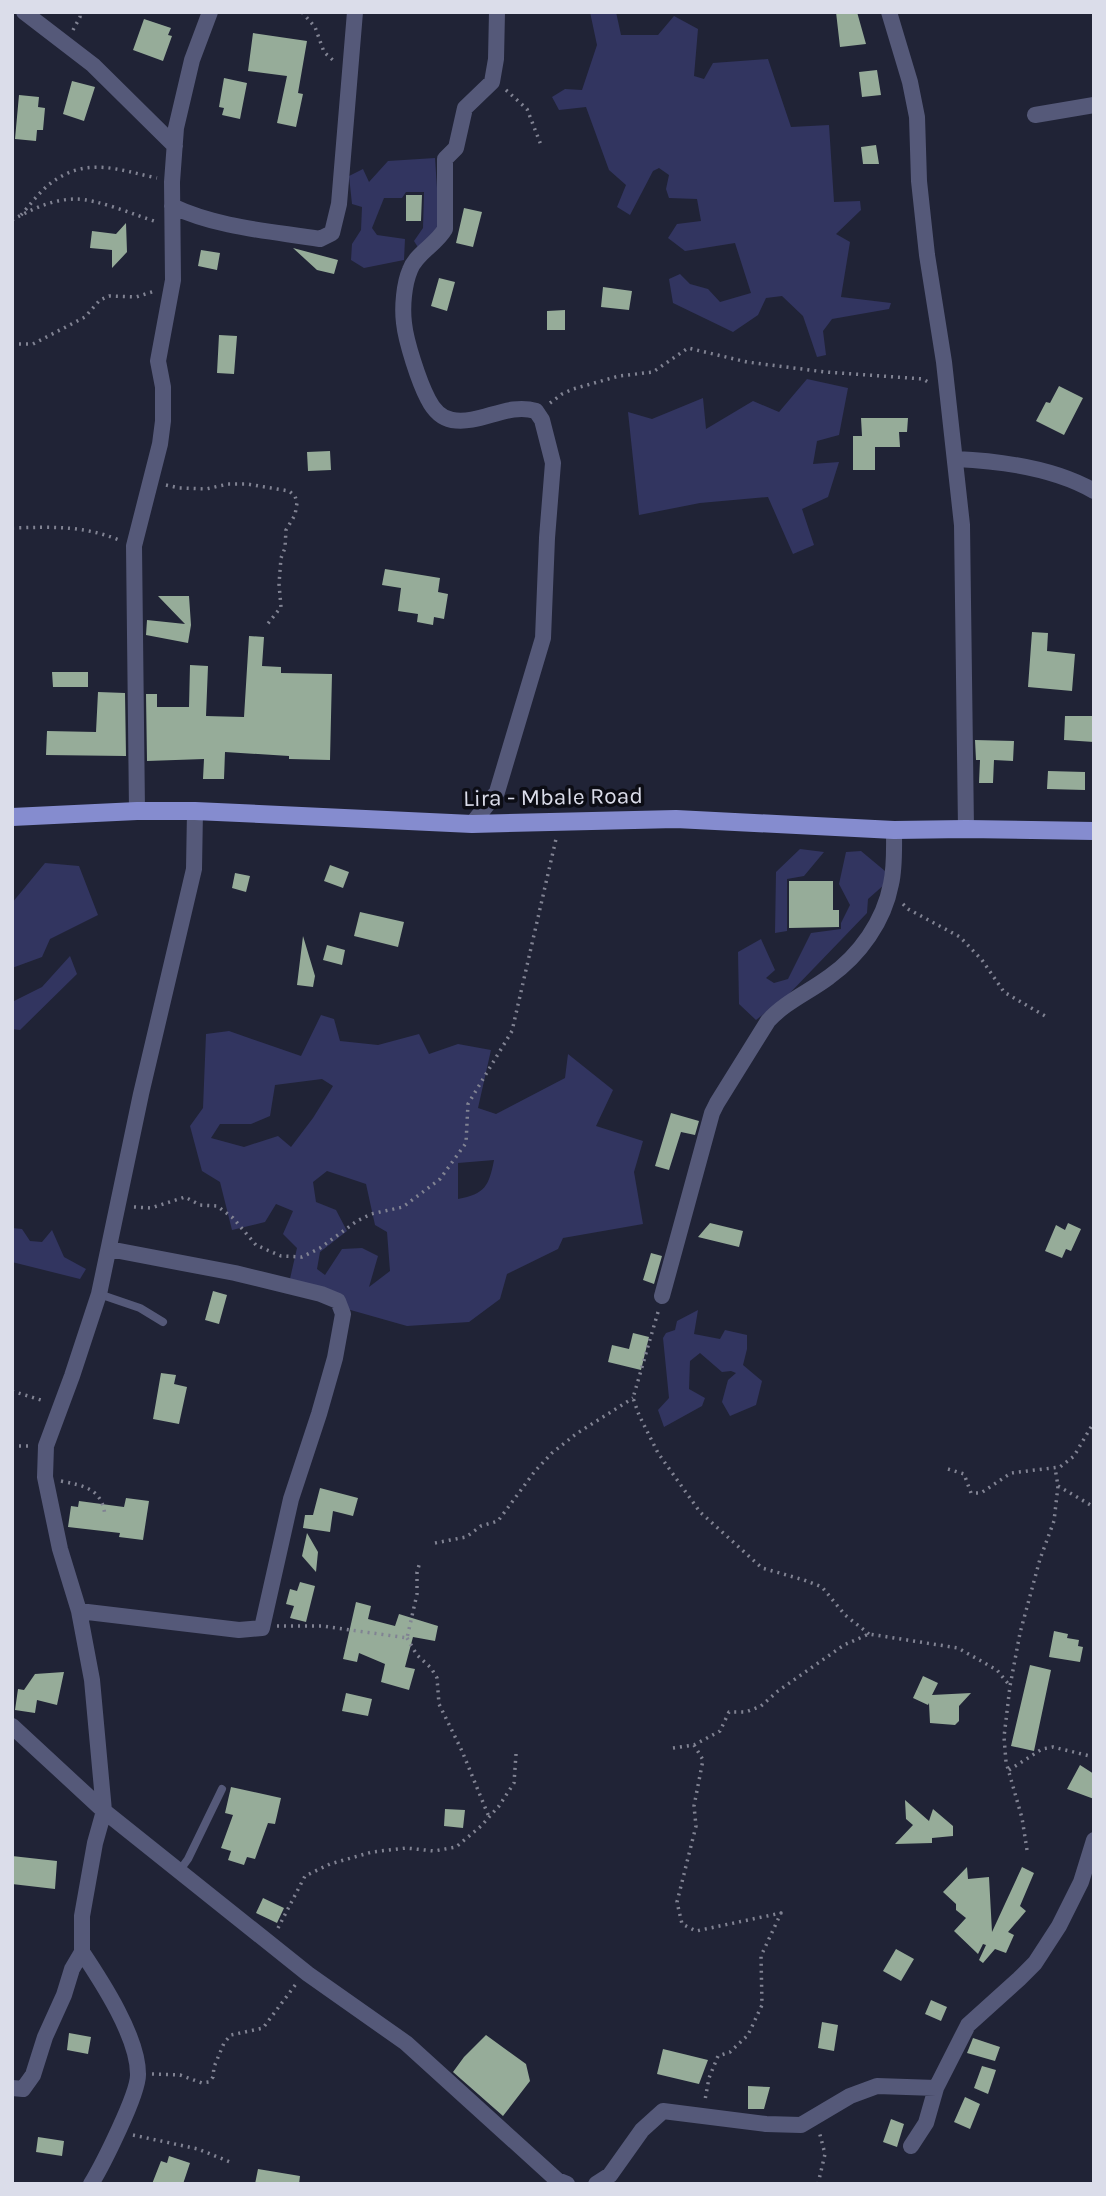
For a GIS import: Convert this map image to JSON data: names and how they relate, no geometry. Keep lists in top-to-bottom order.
{
  "streets": {
    "main road": ["Lira - Mbale Road"]
  }
}
